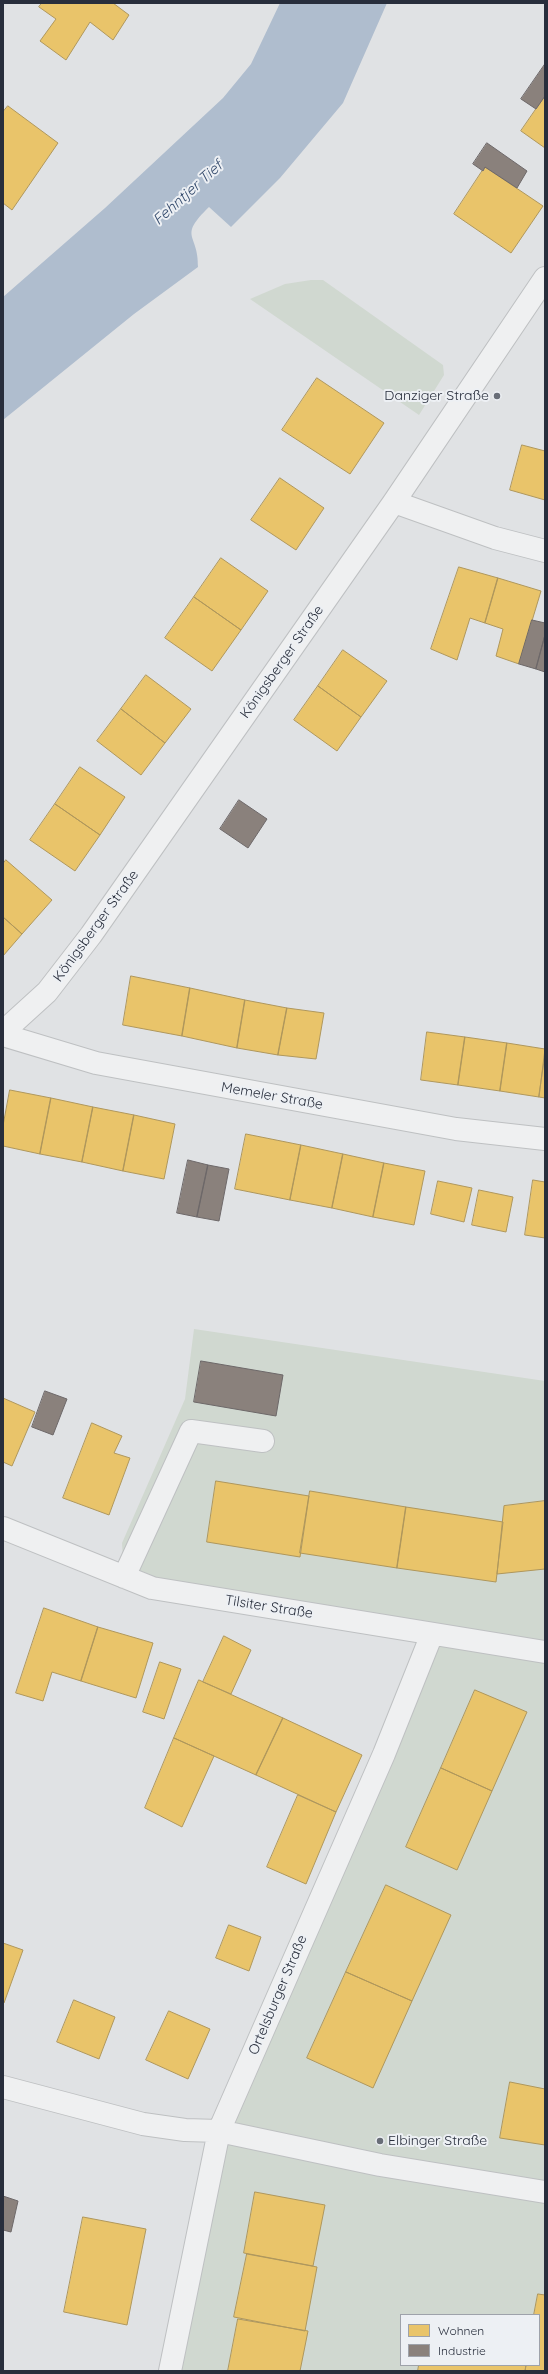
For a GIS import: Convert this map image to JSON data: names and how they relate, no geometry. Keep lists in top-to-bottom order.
{
  "streets": {
    "street": [
      "Königsberger Straße",
      "Memeler Straße",
      "Tilsiter Straße",
      "Ortelsburger Straße"
    ]
  },
  "crossings": [
    ["Tilsiter Straße", "Ortelsburger Straße"]
  ],
  "water": ["Fehntjer Tief"],
  "places": ["Danziger Straße", "Elbinger Straße"],
  "legend": ["Wohnen", "Industrie"]
}
